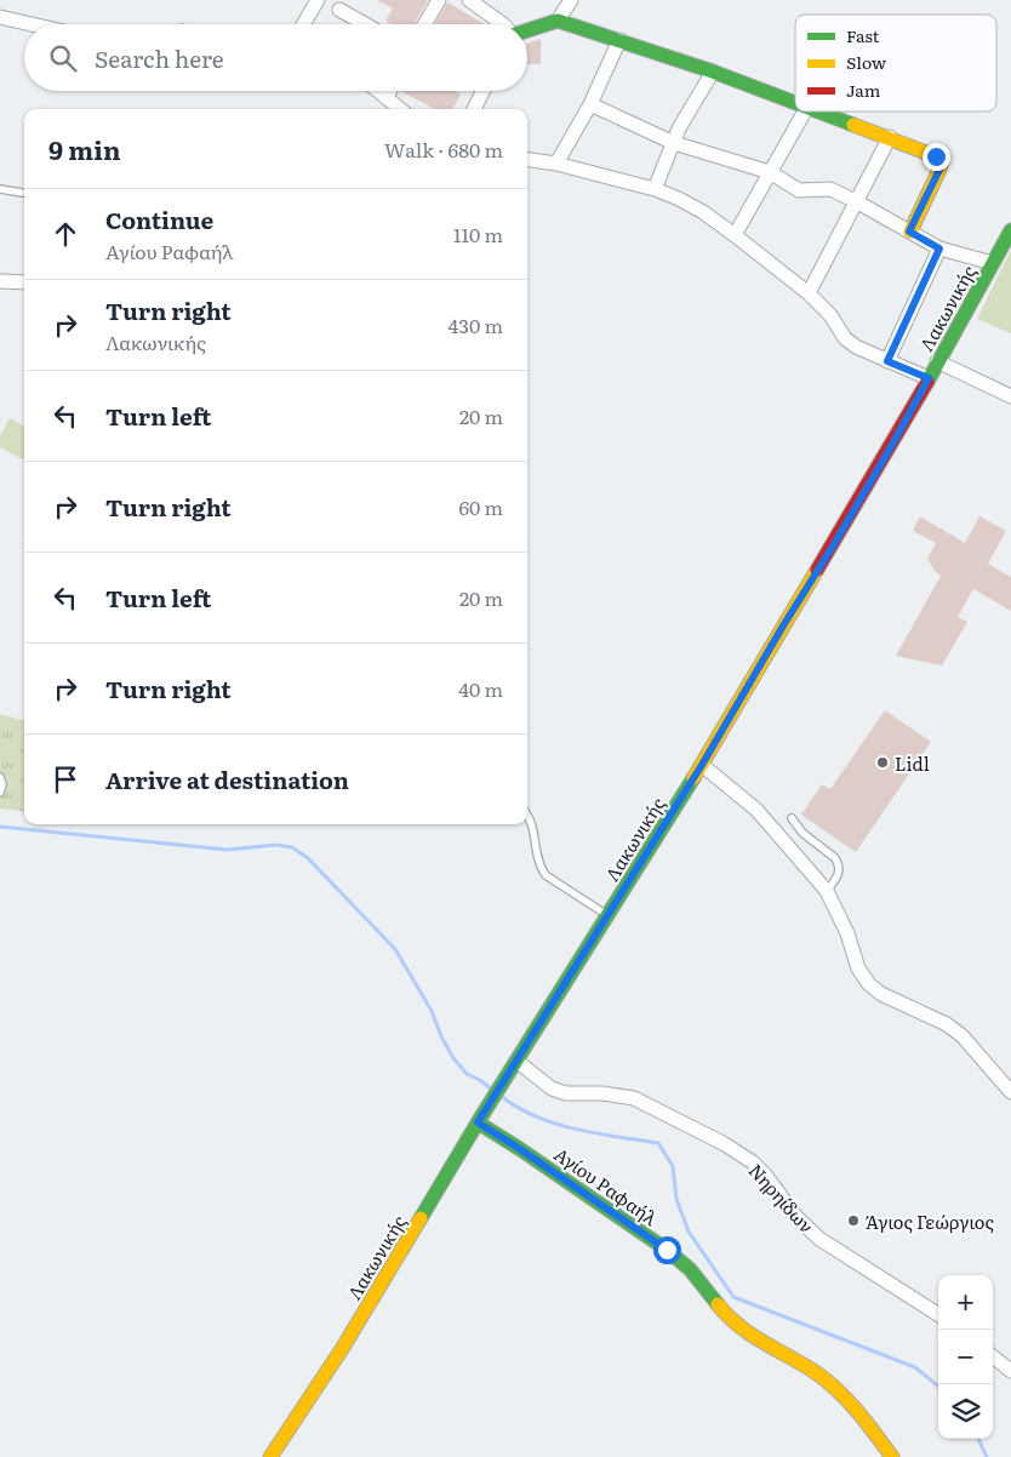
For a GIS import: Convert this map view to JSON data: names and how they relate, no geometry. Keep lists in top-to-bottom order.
{
  "streets": {
    "main road": ["Λακωνικής", "Αγίου Ραφαήλ"],
    "street": ["Νηρηίδων"]
  },
  "crossings": [
    ["Λακωνικής", "Αγίου Ραφαήλ"],
    ["Λακωνικής", "Νηρηίδων"]
  ],
  "places": ["Lidl", "Άγιος Γεώργιος"],
  "legend": ["Fast", "Slow", "Jam"],
  "page": {
    "search": "Search here",
    "heading": ["9 min", "Walk · 680 m"],
    "list": [
      ["Continue", "Αγίου Ραφαήλ", "110 m"],
      ["Turn right", "Λακωνικής", "430 m"],
      ["Turn left", "20 m"],
      ["Turn right", "60 m"],
      ["Turn left", "20 m"],
      ["Turn right", "40 m"],
      "Arrive at destination"
    ],
    "map_buttons": ["+", "−"]
  }
}
